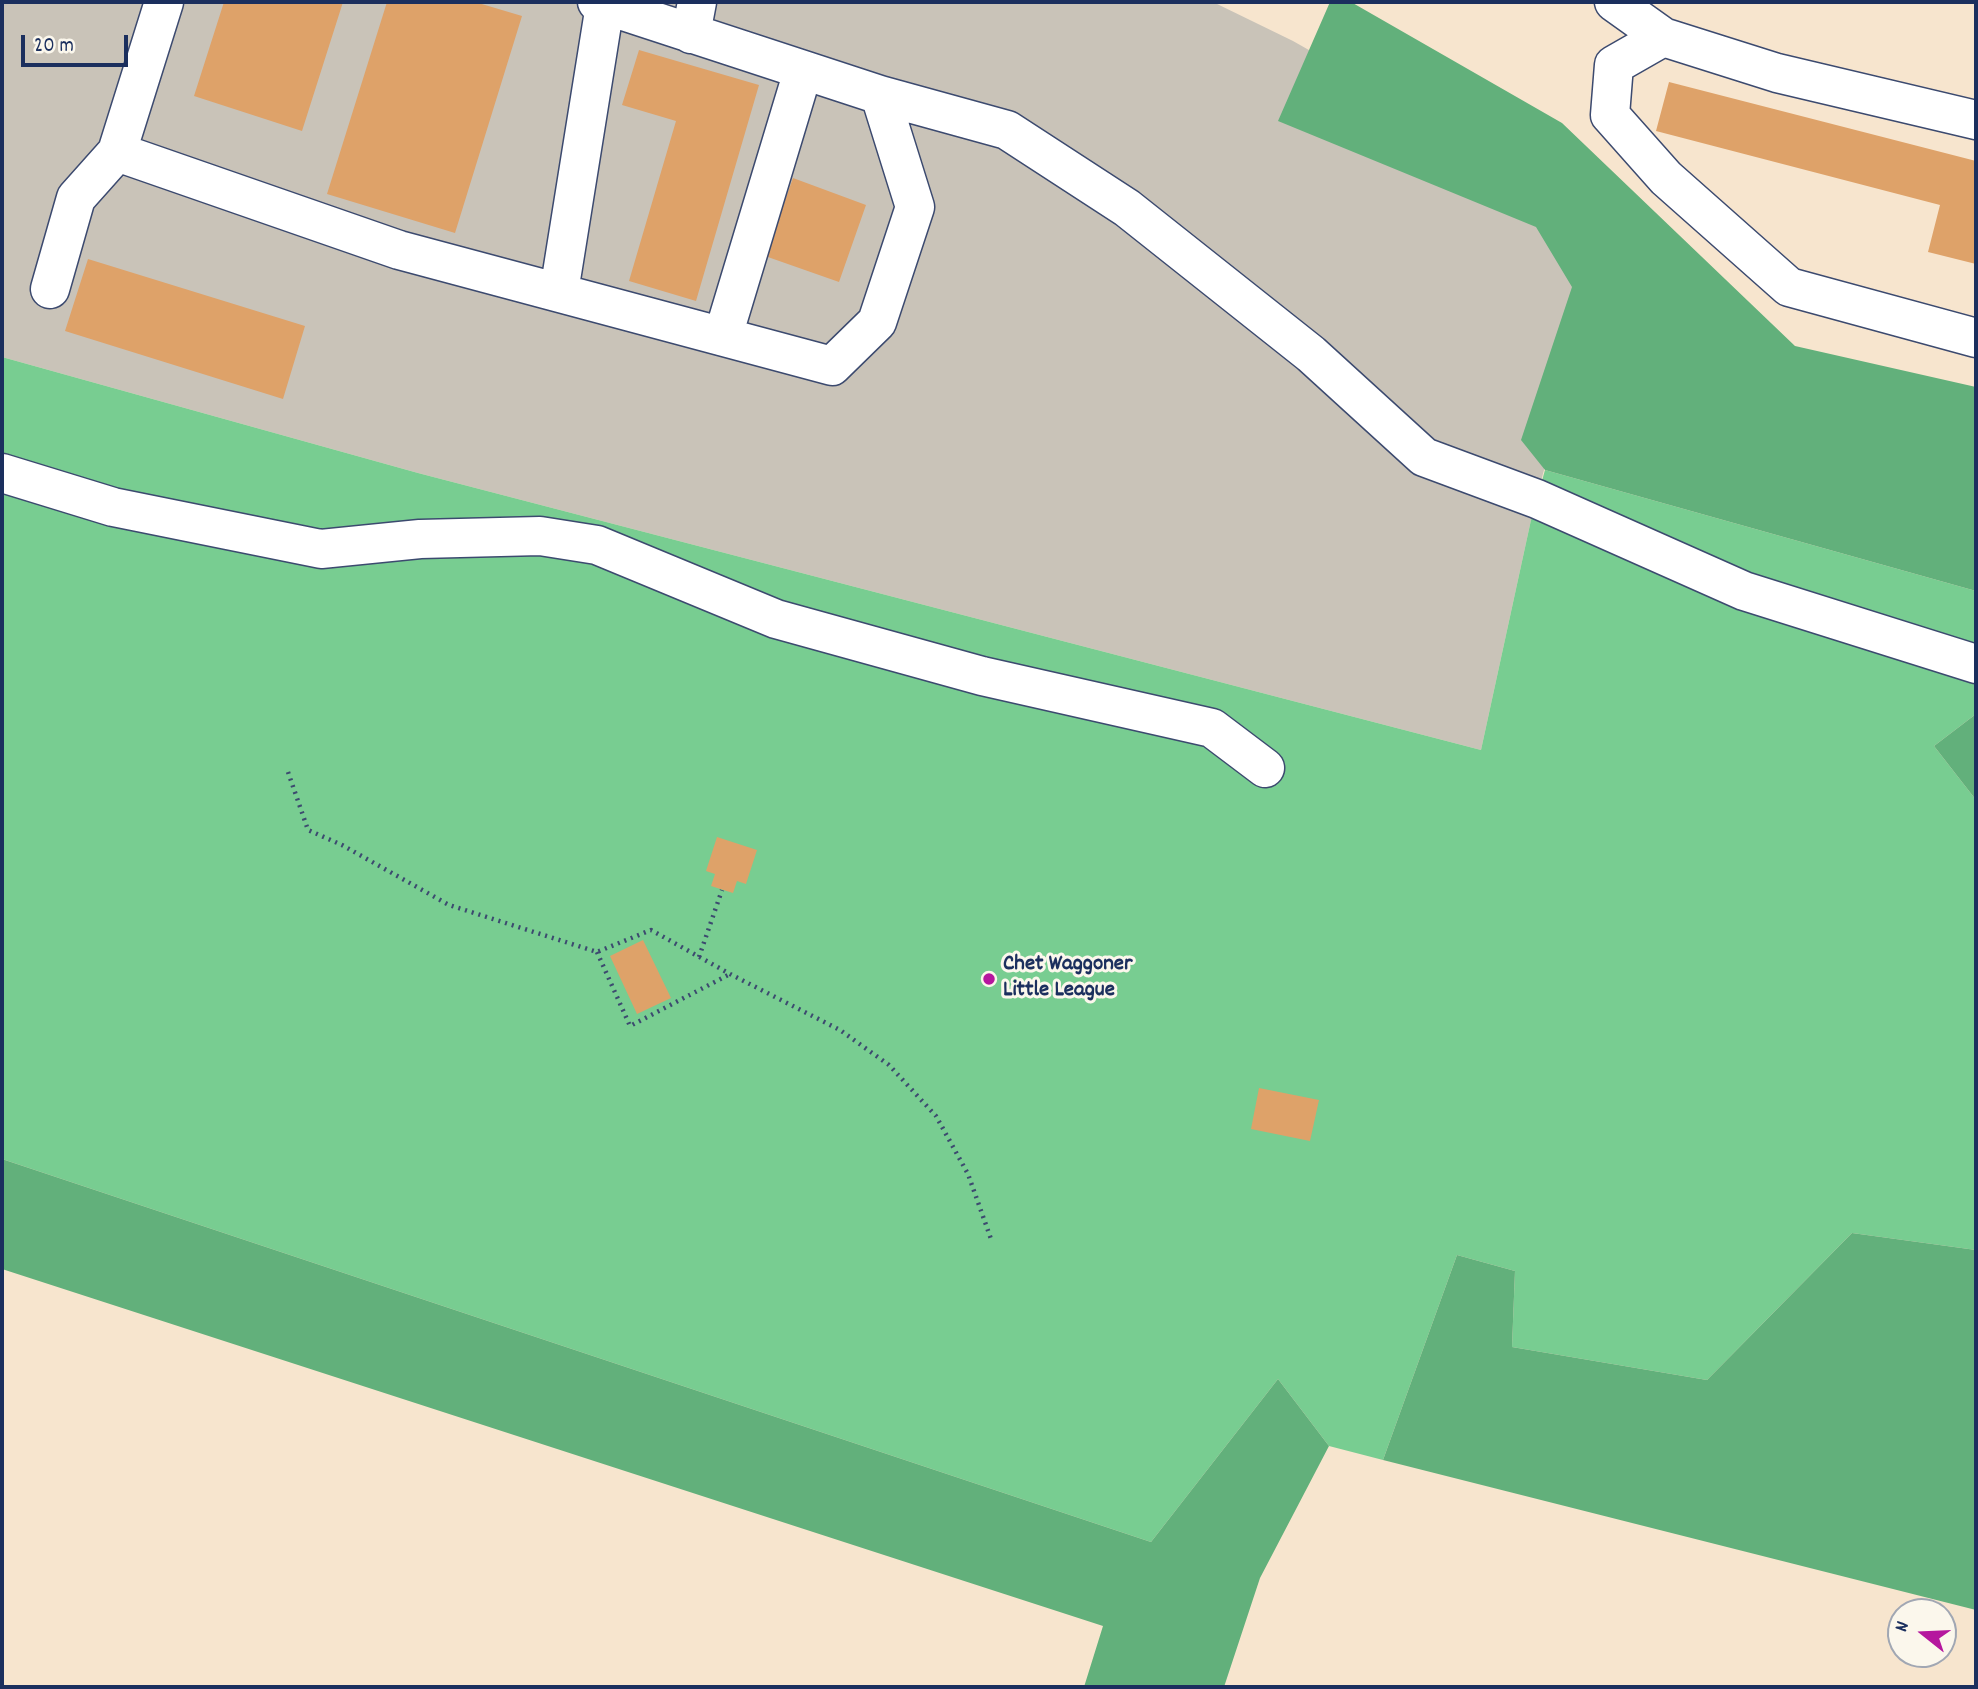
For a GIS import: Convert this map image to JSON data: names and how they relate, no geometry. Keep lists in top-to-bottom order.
{
  "places": ["Chet Waggoner Little League"],
  "scale_bar": "20 m",
  "north": "left"
}
